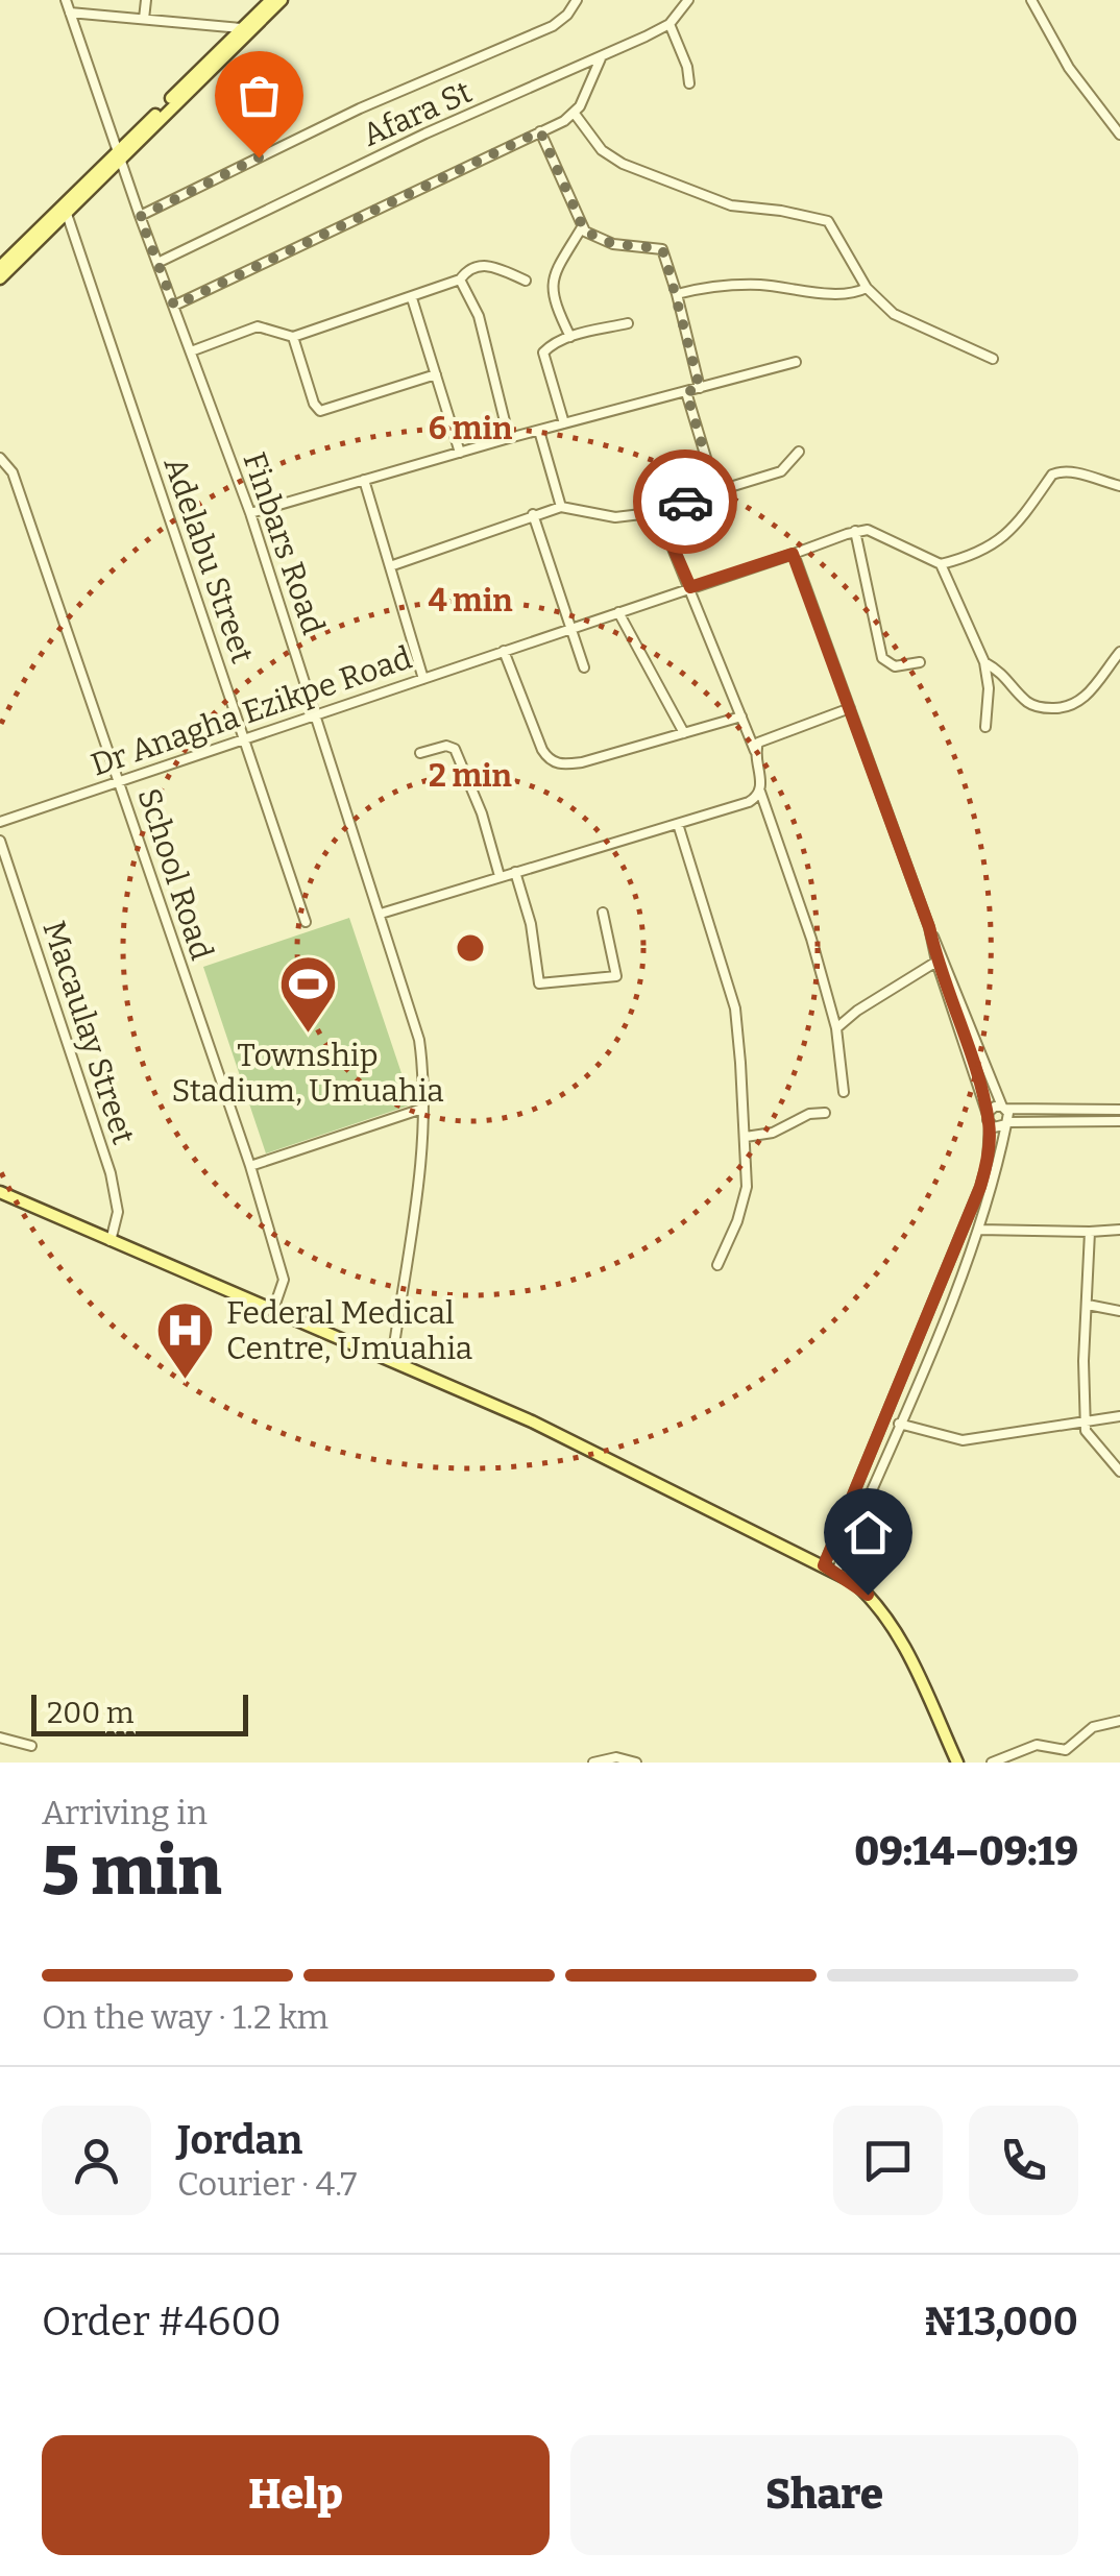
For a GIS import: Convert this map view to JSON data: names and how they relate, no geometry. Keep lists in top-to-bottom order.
{
  "streets": {
    "street": [
      "Afara St",
      "Finbars Road",
      "Adelabu Street",
      "Dr Anagha Ezikpe Road",
      "School Road",
      "Macaulay Street"
    ]
  },
  "crossings": [
    ["Afara St", "Finbars Road"],
    ["Finbars Road", "Dr Anagha Ezikpe Road"],
    ["Adelabu Street", "Dr Anagha Ezikpe Road"],
    ["Dr Anagha Ezikpe Road", "School Road"]
  ],
  "places": {
    "sports": ["Township Stadium, Umuahia"],
    "hospital": ["Federal Medical Centre, Umuahia"]
  },
  "scale_bar": "200 m",
  "page": {
    "scale": "200 m",
    "heading": ["5 min", "Arriving in", "09:14–09:19"],
    "panel": [
      "Jordan",
      "Courier · 4.7",
      "Order #4600",
      "₦13,000"
    ],
    "bar": "On the way · 1.2 km",
    "buttons": ["Help", "Share"]
  },
  "rings": ["6 min", "4 min", "2 min"]
}
